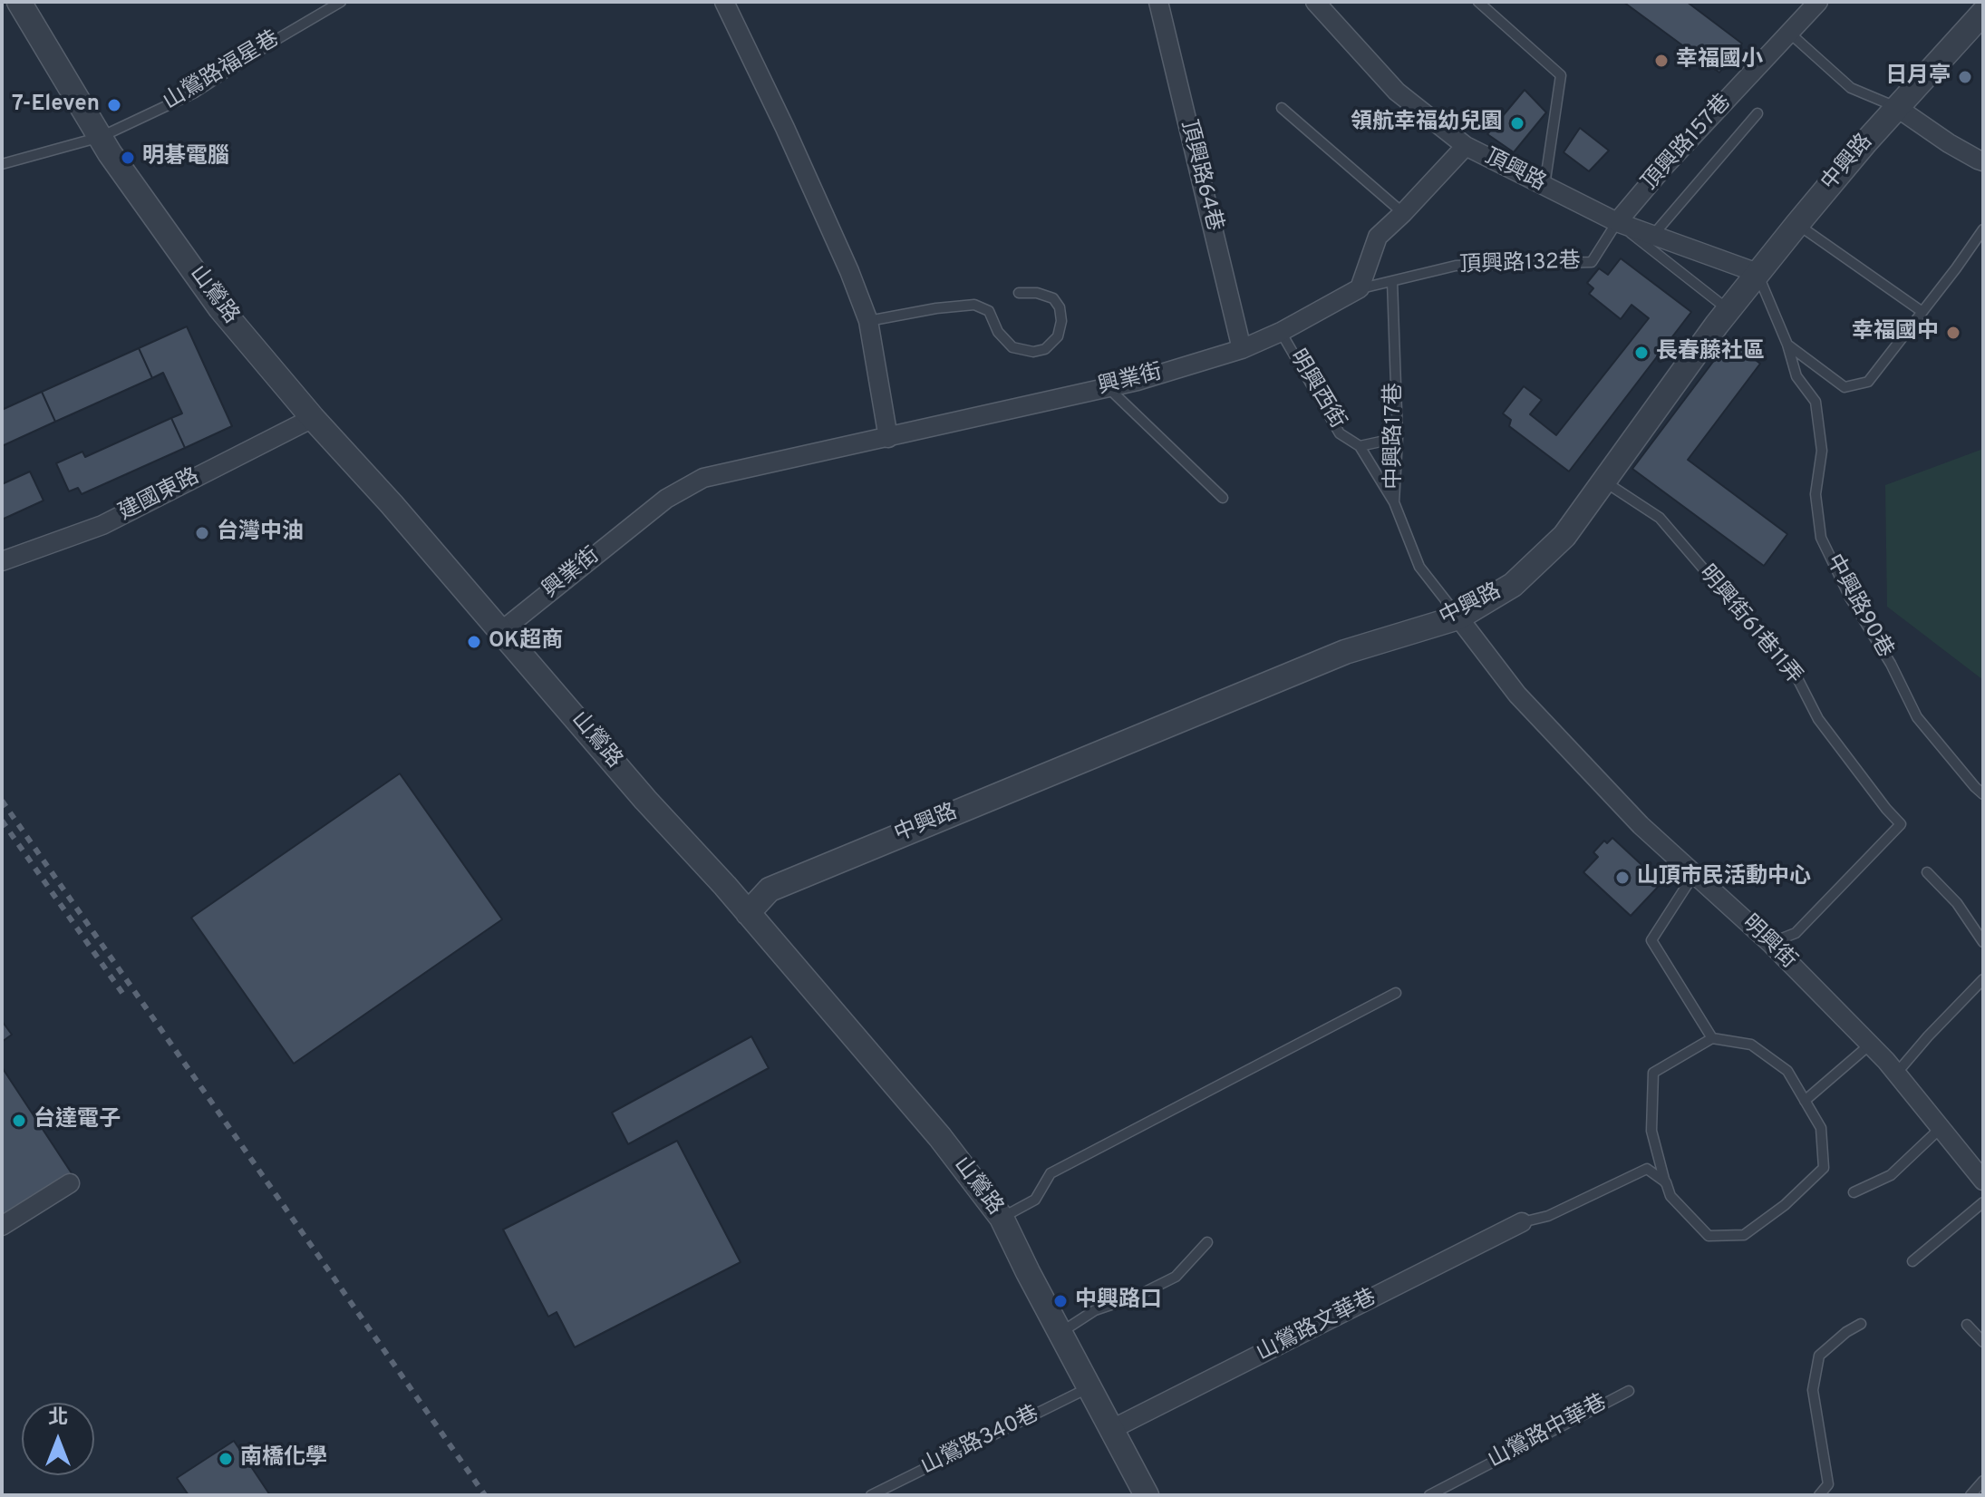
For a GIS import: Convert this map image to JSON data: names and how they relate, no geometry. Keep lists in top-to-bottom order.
{
  "streets": {
    "street": [
      "頂興路157巷",
      "中興路",
      "頂興路",
      "頂興路64巷",
      "山鶯路",
      "興業街",
      "建國東路",
      "明興街",
      "山鶯路文華巷"
    ],
    "lane": [
      "山鶯路福星巷",
      "頂興路132巷",
      "明興西街",
      "中興路17巷",
      "中興路90巷",
      "明興街61巷11弄",
      "山鶯路中華巷",
      "山鶯路340巷"
    ]
  },
  "crossings": [
    ["山鶯路福星巷", "山鶯路"],
    ["頂興路157巷", "頂興路"],
    ["頂興路157巷", "頂興路132巷"],
    ["中興路", "頂興路"],
    ["中興路", "山鶯路"],
    ["中興路", "中興路17巷"],
    ["中興路", "中興路90巷"],
    ["中興路", "明興街61巷11弄"],
    ["中興路", "明興街"],
    ["頂興路", "頂興路132巷"],
    ["頂興路", "中興路90巷"],
    ["頂興路64巷", "興業街"],
    ["頂興路132巷", "興業街"],
    ["頂興路132巷", "中興路17巷"],
    ["山鶯路", "興業街"],
    ["山鶯路", "建國東路"],
    ["山鶯路", "山鶯路文華巷"],
    ["山鶯路", "山鶯路340巷"],
    ["興業街", "明興西街"],
    ["明興西街", "中興路17巷"],
    ["中興路17巷", "明興街"],
    ["明興街61巷11弄", "明興街"]
  ],
  "places": [
    "幸福國小",
    "日月亭",
    "7-Eleven",
    "領航幸福幼兒園",
    "明碁電腦",
    "幸福國中",
    "長春藤社區",
    "台灣中油",
    "OK超商",
    "山頂市民活動中心",
    "台達電子",
    "中興路口",
    "南橋化學"
  ],
  "north": "top"
}
